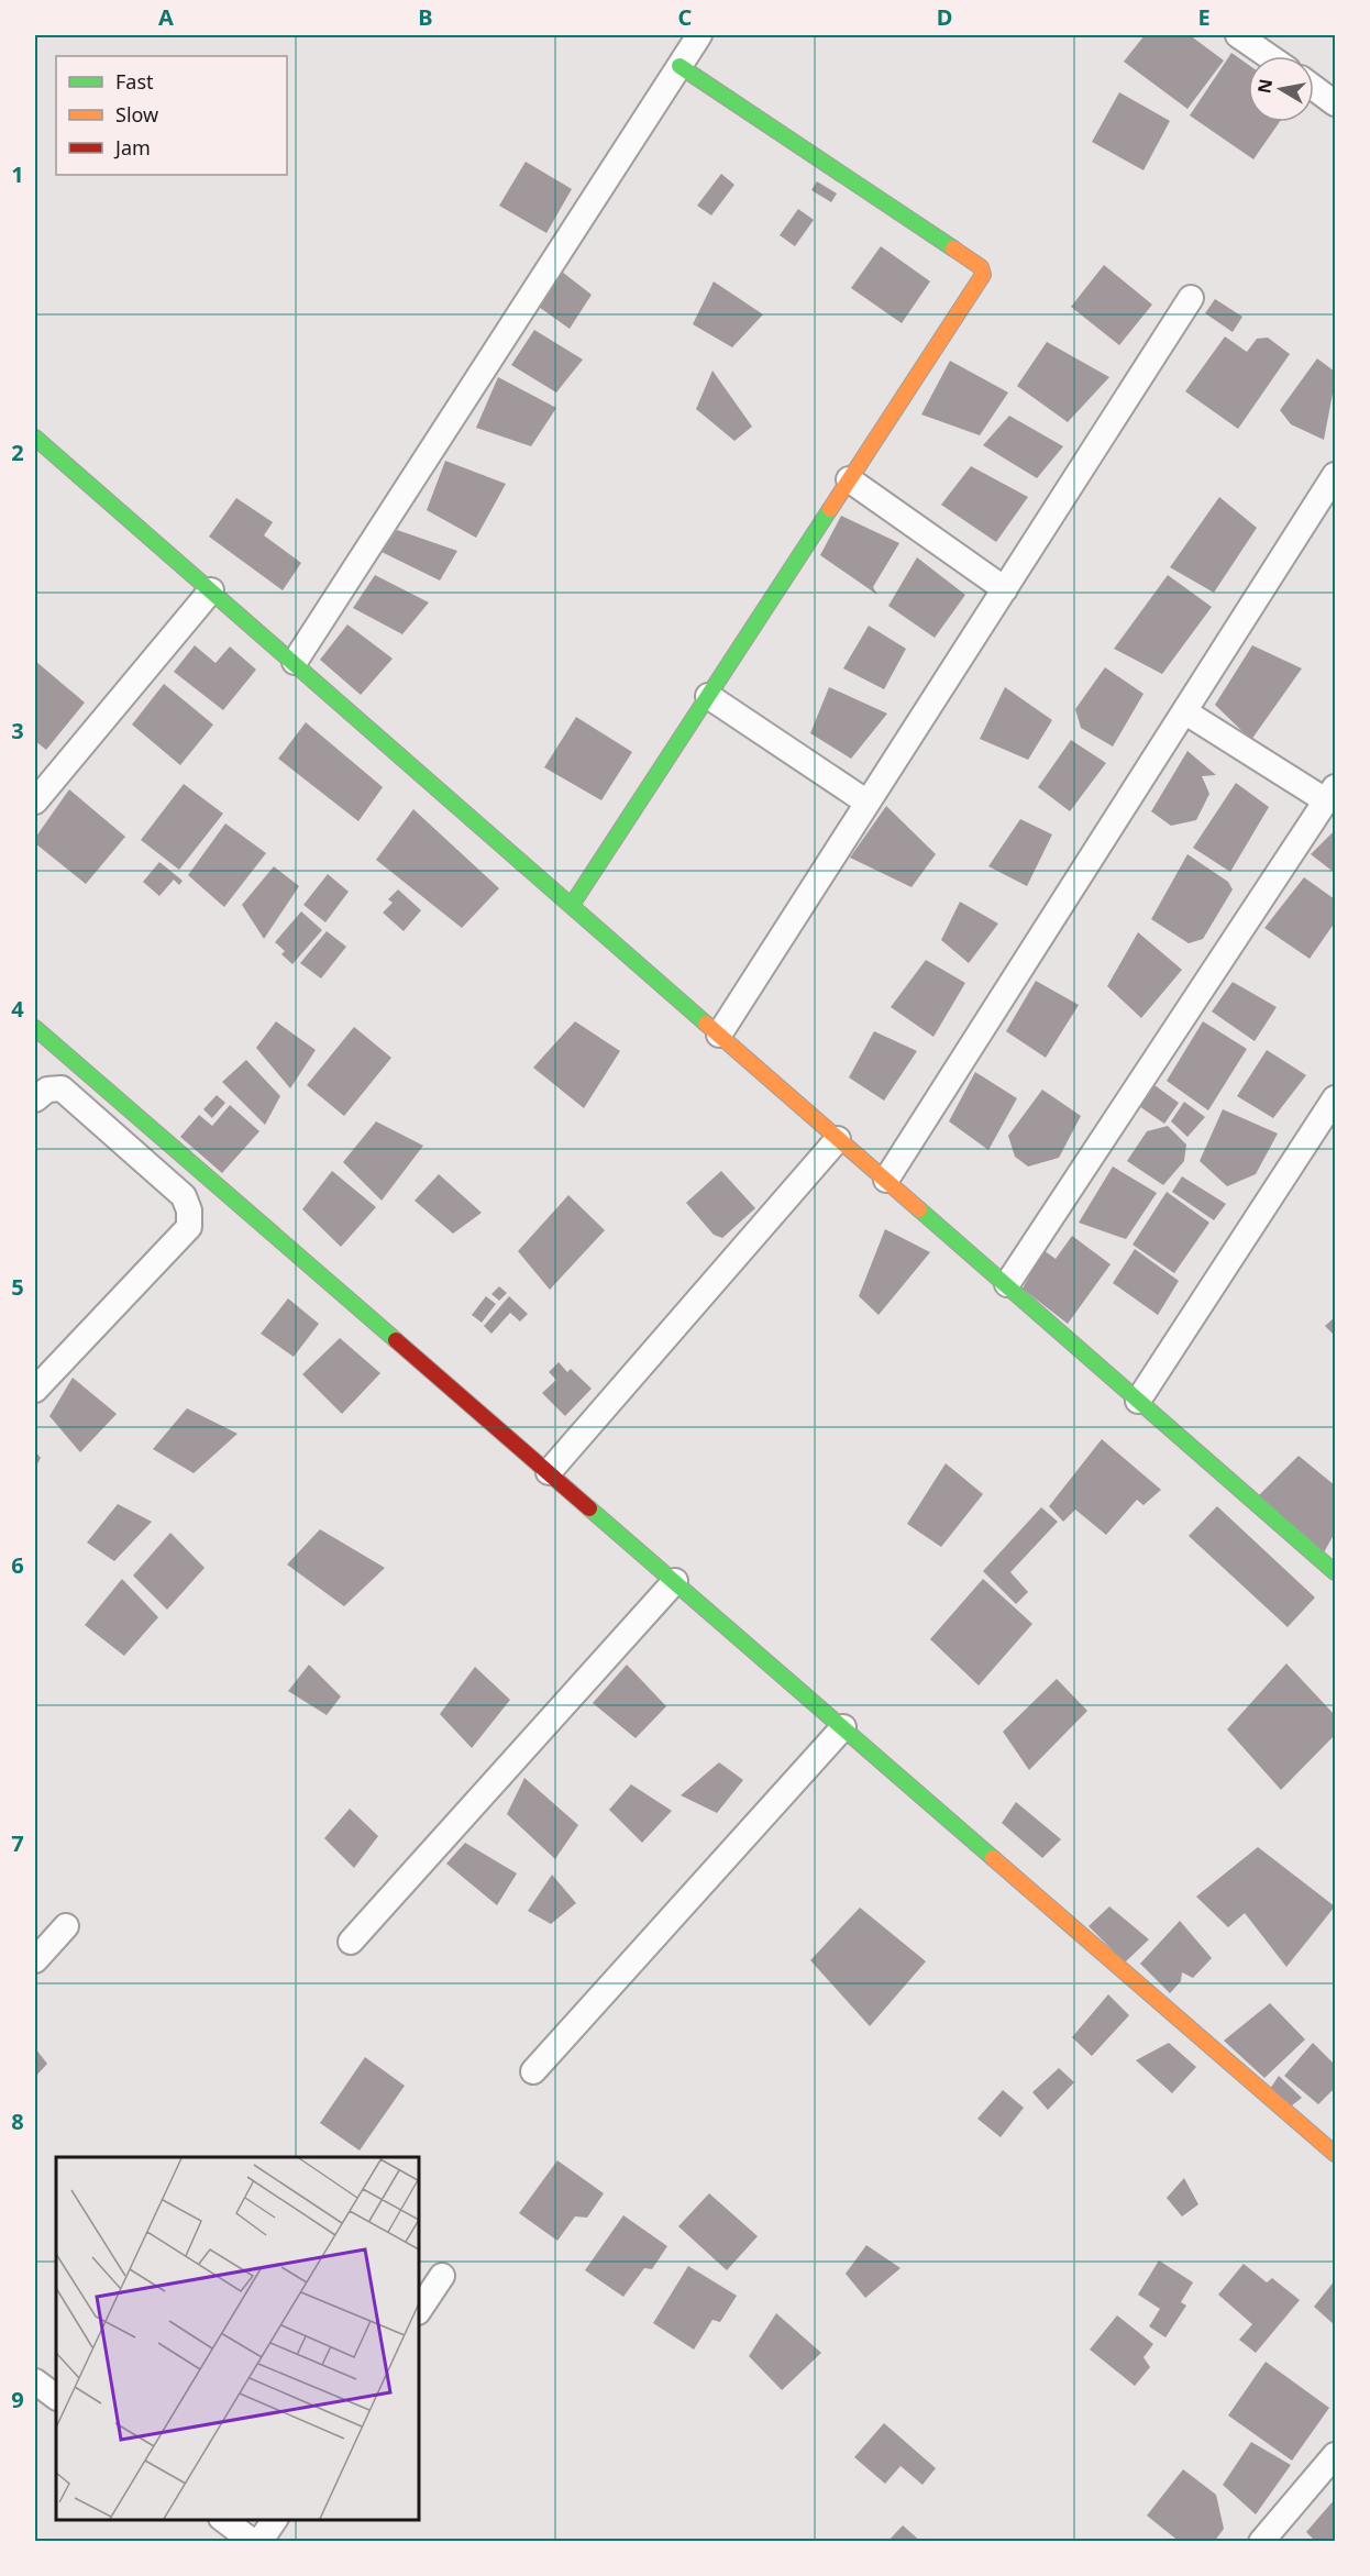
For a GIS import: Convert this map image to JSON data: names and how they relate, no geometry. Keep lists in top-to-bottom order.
{
  "legend": ["Fast", "Slow", "Jam"],
  "north": "left",
  "grid": {
    "columns": [
      "A",
      "B",
      "C",
      "D",
      "E"
    ],
    "rows": [
      "1",
      "2",
      "3",
      "4",
      "5",
      "6",
      "7",
      "8",
      "9"
    ]
  }
}
